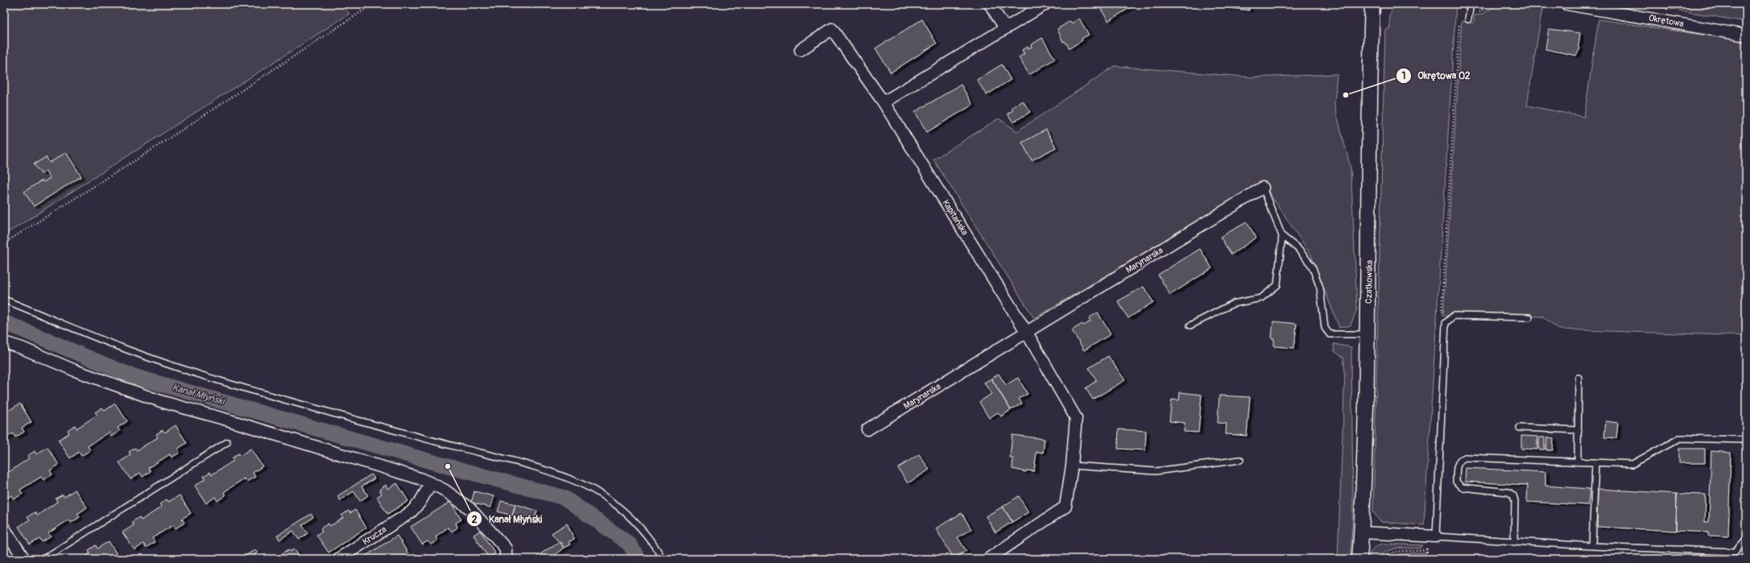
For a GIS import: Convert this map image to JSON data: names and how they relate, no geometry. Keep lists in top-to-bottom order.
{
  "streets": {
    "street": [
      "Okrętowa",
      "Kapitańska",
      "Marynarska",
      "Czatkowska",
      "Krucza"
    ]
  },
  "crossings": [
    ["Kapitańska", "Marynarska"]
  ],
  "water": ["Kanał Młyński"],
  "places": ["Okrętowa 02", "Kanał Młyński"]
}
